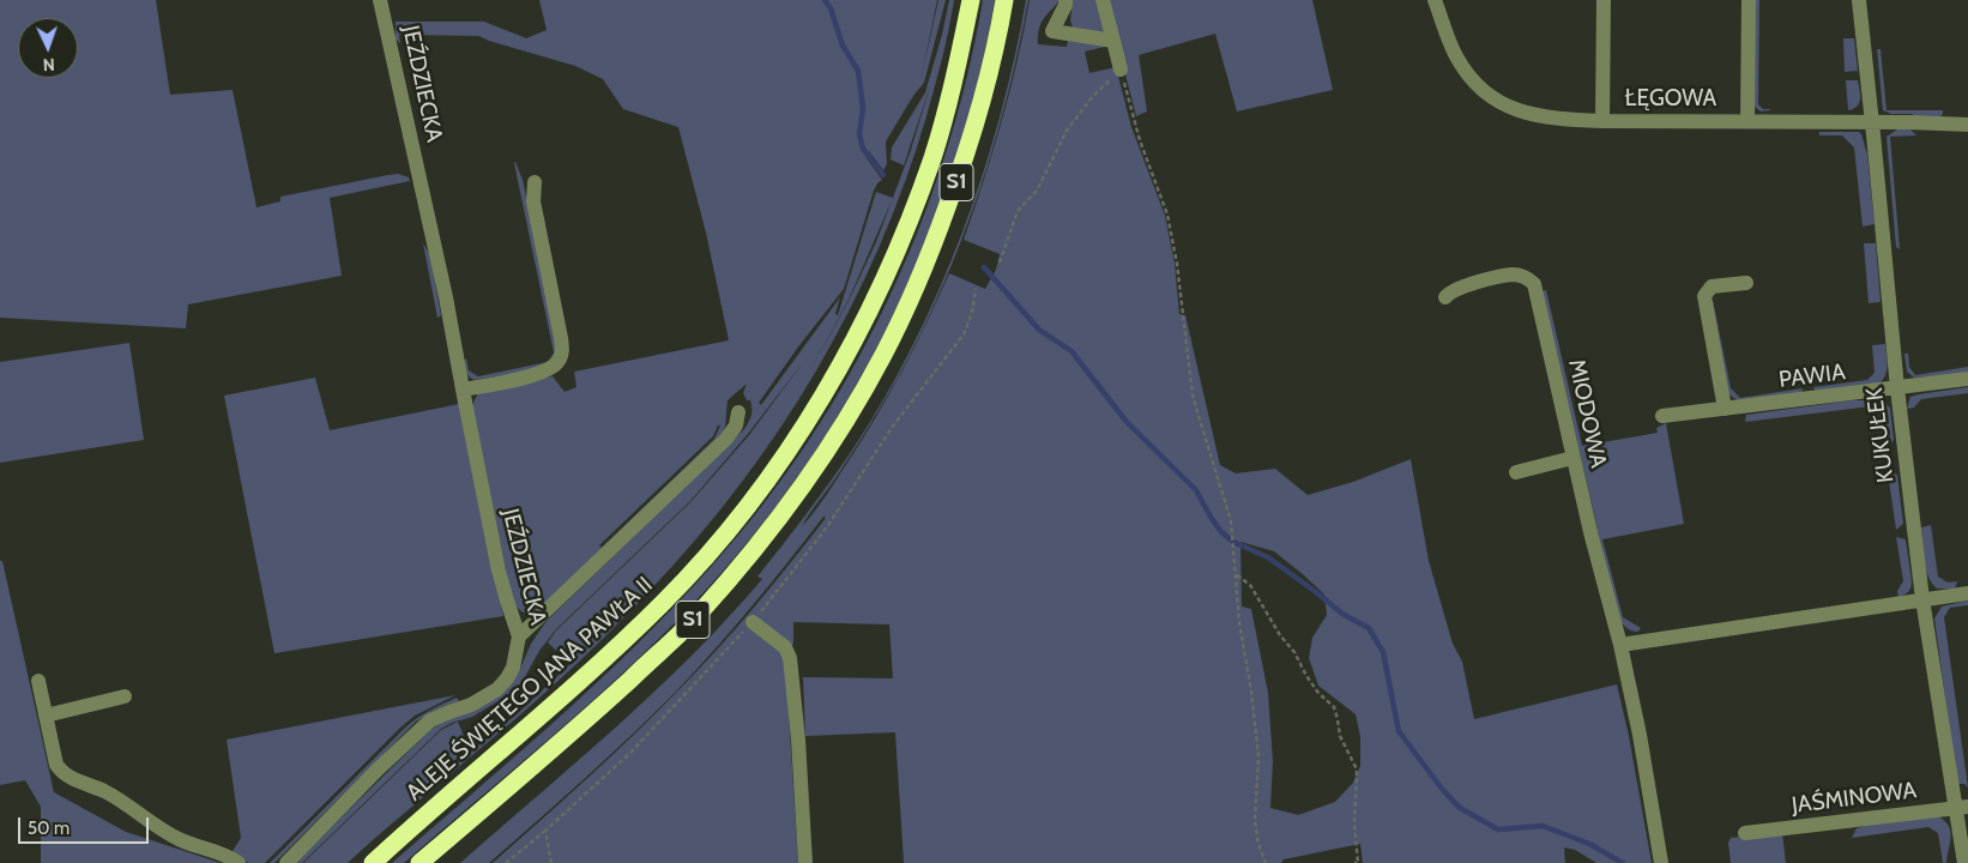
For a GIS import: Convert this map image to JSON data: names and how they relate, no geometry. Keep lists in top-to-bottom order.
{
  "streets": {
    "highway": ["S1", "ALEJE ŚWIĘTEGO JANA PAWŁA II"],
    "street": [
      "JEŹDZIECKA",
      "ŁĘGOWA",
      "PAWIA",
      "MIODOWA",
      "KUKUŁEK",
      "JAŚMINOWA"
    ]
  },
  "crossings": [
    ["ŁĘGOWA", "KUKUŁEK"],
    ["PAWIA", "KUKUŁEK"],
    ["KUKUŁEK", "JAŚMINOWA"]
  ],
  "scale_bar": "50 m",
  "north": "bottom"
}
